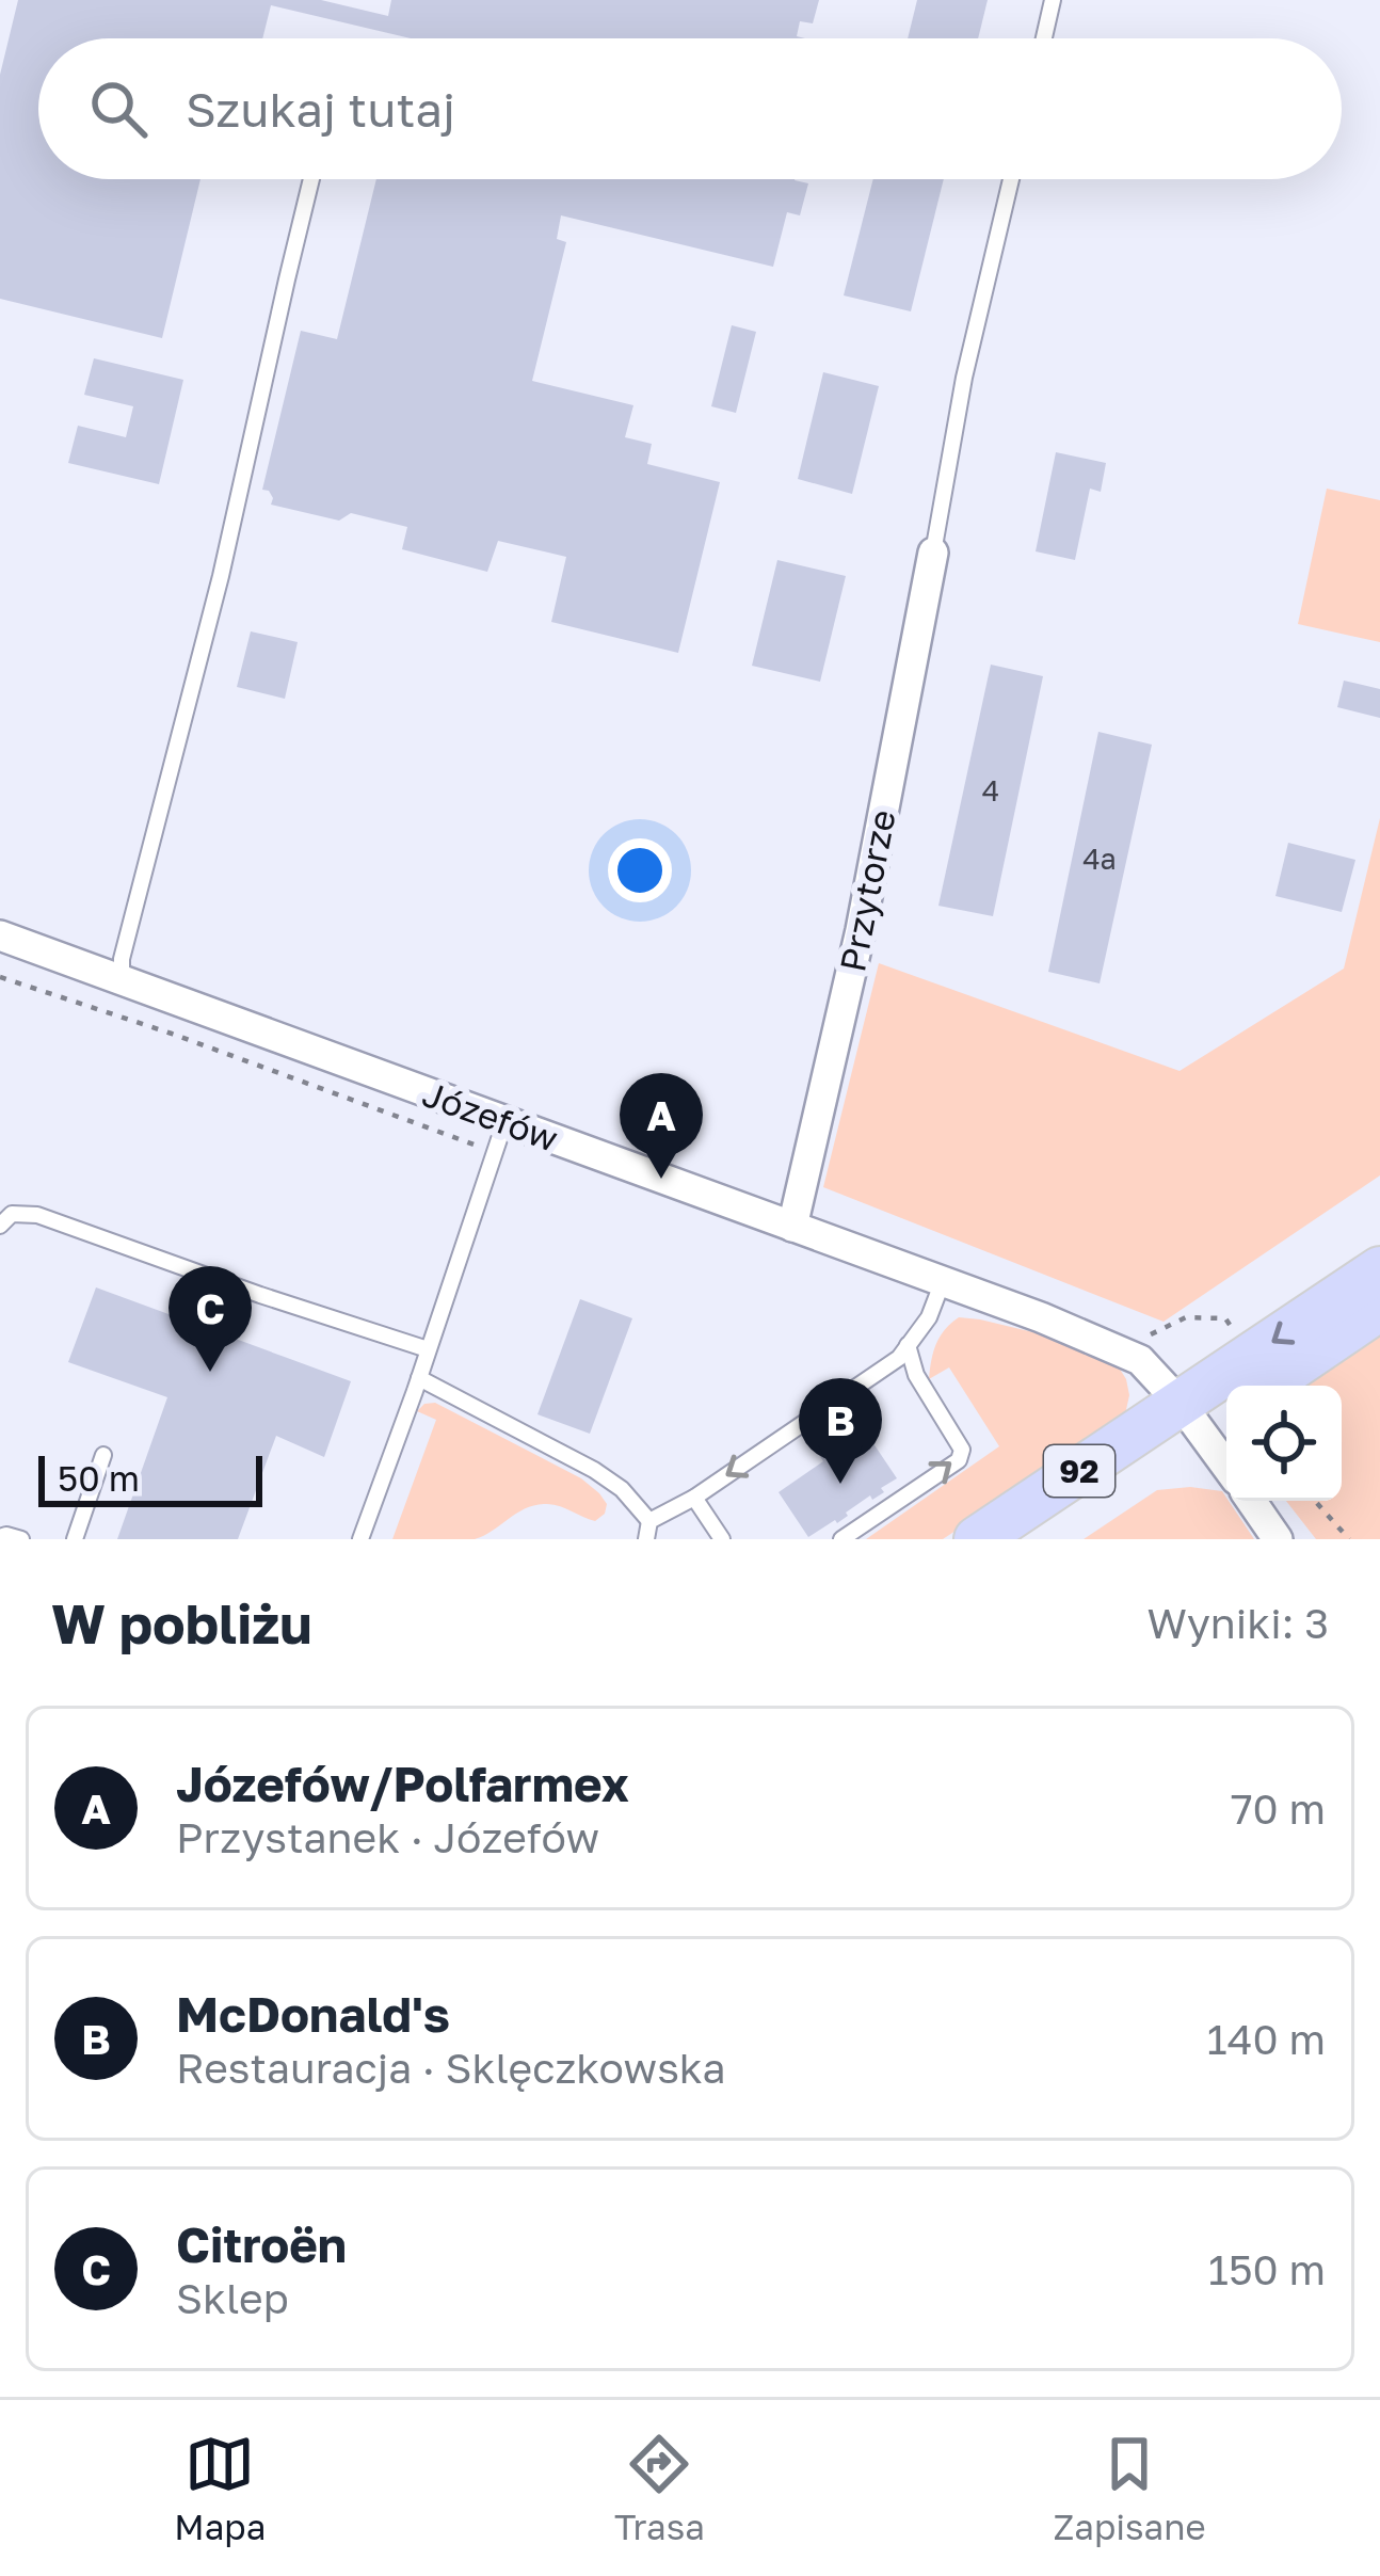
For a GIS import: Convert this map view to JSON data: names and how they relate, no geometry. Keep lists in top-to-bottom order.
{
  "streets": {
    "main road": ["92"],
    "street": ["Przytorze", "Józefów"]
  },
  "crossings": [
    ["Przytorze", "Józefów"],
    ["Józefów", "92"]
  ],
  "house_numbers": ["4", "4a"],
  "scale_bar": "50 m",
  "page": {
    "search": "Szukaj tutaj",
    "pins": ["A", "C", "B"],
    "scale": "50 m",
    "heading": ["W pobliżu", "Wyniki: 3"],
    "list": [
      {
        "mark": "A",
        "name": "Józefów/Polfarmex",
        "note": "Przystanek · Józefów",
        "value": "70 m"
      },
      {
        "mark": "B",
        "name": "McDonald's",
        "note": "Restauracja · Sklęczkowska",
        "value": "140 m"
      },
      {
        "mark": "C",
        "name": "Citroën",
        "note": "Sklep",
        "value": "150 m"
      }
    ],
    "nav": ["Mapa", "Trasa", "Zapisane"]
  }
}
